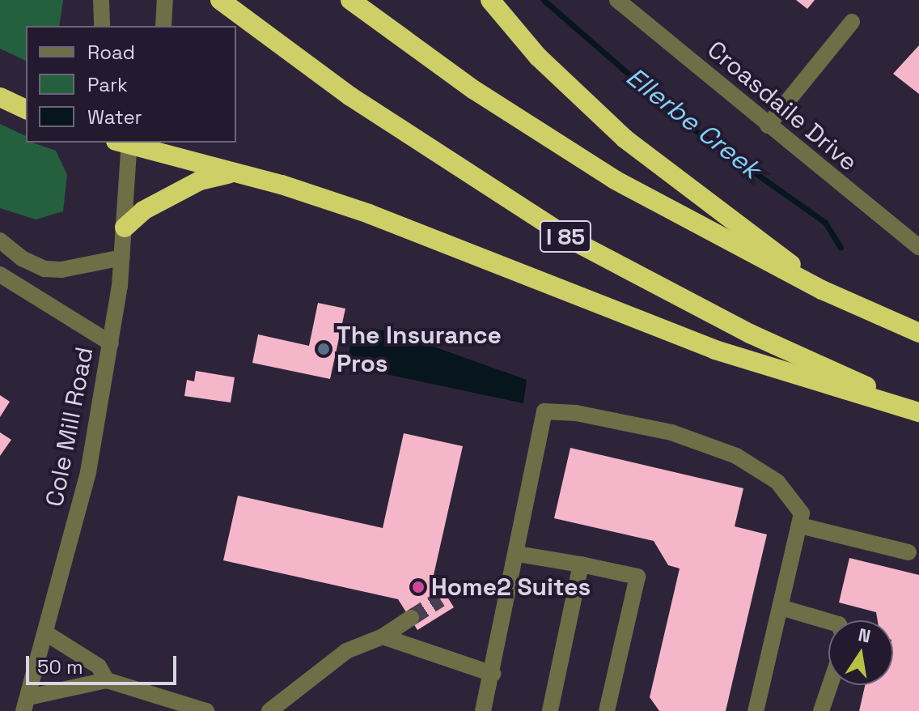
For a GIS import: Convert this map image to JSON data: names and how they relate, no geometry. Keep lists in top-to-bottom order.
{
  "streets": {
    "highway": ["I 85"],
    "street": ["Croasdaile Drive", "Cole Mill Road"]
  },
  "water": ["Ellerbe Creek"],
  "places": ["The Insurance Pros", "Home2 Suites"],
  "legend": ["Road", "Park", "Water"],
  "scale_bar": "50 m",
  "north": "top"
}
